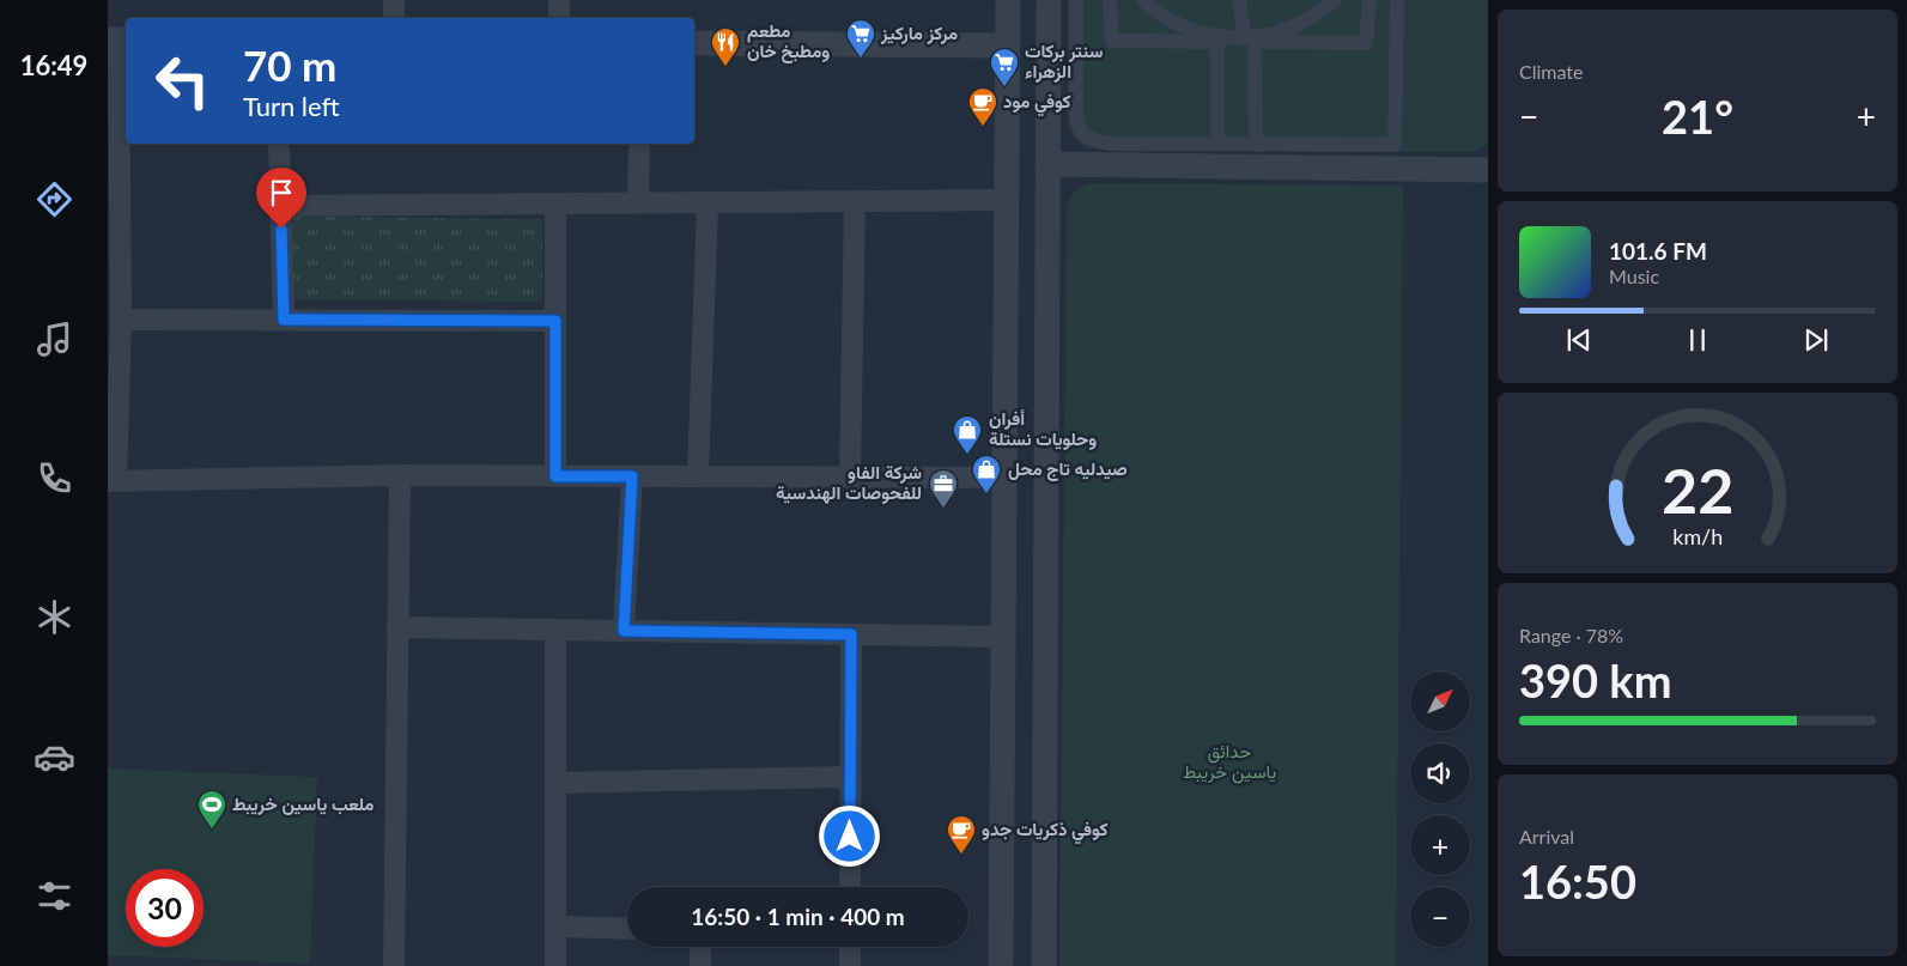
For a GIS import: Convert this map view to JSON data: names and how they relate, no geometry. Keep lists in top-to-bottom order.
{
  "parks": ["حدائق ياسين خريبط"],
  "places": {
    "supermarket": ["مركز ماركيز", "سنتر بركات الزهراء"],
    "restaurant": ["مطعم ومطبخ خان"],
    "cafe": ["كوفي مود", "كوفي ذكريات جدو"],
    "shop": ["أفران وحلويات نستلة", "صيدليه تاج محل"],
    "office": ["شركة الفاو للفحوصات الهندسية"],
    "sports": ["ملعب ياسين خريبط"]
  },
  "north": "top right",
  "page": {
    "tabs": "16:49",
    "tile": [
      "Climate",
      ["Range · 78%", "390 km"],
      ["Arrival", "16:50"]
    ],
    "turn": ["70 m", "Turn left"],
    "heat": ["−", "21°", "+"],
    "song": ["101.6 FM", "Music"],
    "map_buttons": ["+", "−"],
    "limit": "30",
    "trip": "16:50 · 1 min · 400 m",
    "gauge": ["22", "km/h"]
  }
}
